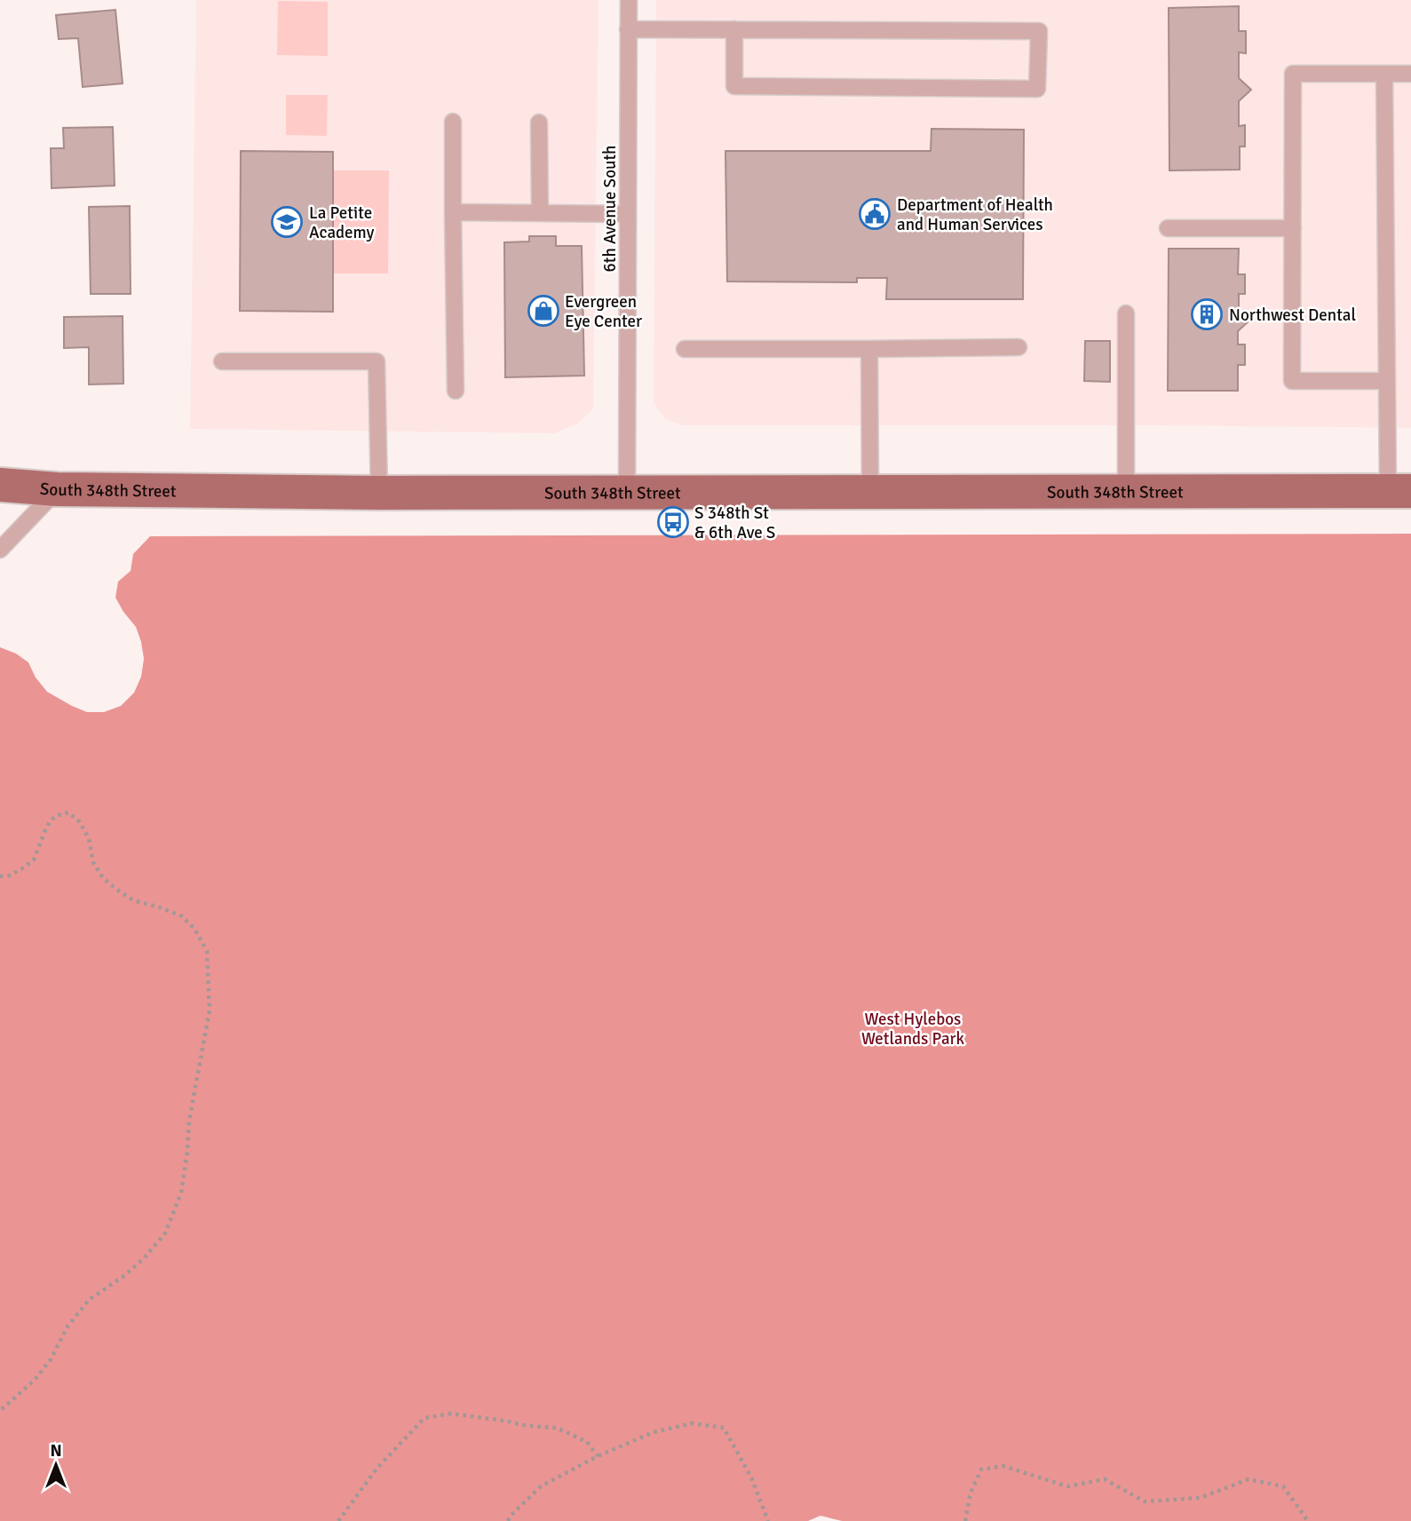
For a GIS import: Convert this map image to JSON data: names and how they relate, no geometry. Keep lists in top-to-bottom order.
{
  "streets": {
    "main road": ["South 348th Street"],
    "lane": ["6th Avenue South"]
  },
  "crossings": [
    ["6th Avenue South", "South 348th Street"]
  ],
  "parks": ["West Hylebos Wetlands Park"],
  "places": {
    "public building": ["Department of Health and Human Services"],
    "school or university": ["La Petite Academy"],
    "shop": ["Evergreen Eye Center"],
    "building": ["Northwest Dental"],
    "bus stop": ["S 348th St & 6th Ave S"]
  },
  "north": "top"
}
